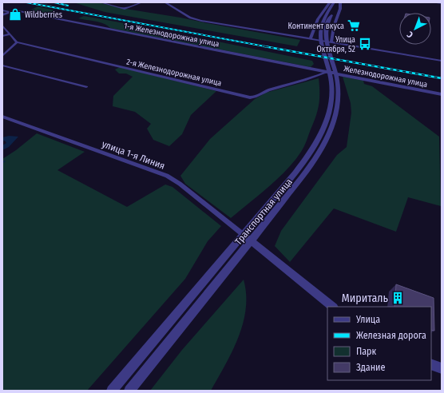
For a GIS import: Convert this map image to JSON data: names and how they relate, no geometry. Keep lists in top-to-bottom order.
{
  "streets": {
    "street": [
      "1-я Железнодорожная улица",
      "2-я Железнодорожная улица",
      "Железнодорожная улица",
      "улица 1-я Линия",
      "Транспортная улица"
    ]
  },
  "crossings": [
    ["1-я Железнодорожная улица", "2-я Железнодорожная улица"],
    ["1-я Железнодорожная улица", "Железнодорожная улица"],
    ["2-я Железнодорожная улица", "Железнодорожная улица"],
    ["улица 1-я Линия", "Транспортная улица"]
  ],
  "places": {
    "shop": ["Wildberries"],
    "supermarket": ["Континент вкуса"],
    "bus stop": ["Улица Октября, 52"],
    "building": ["Мириталь"]
  },
  "legend": [
    "Улица",
    "Железная дорога",
    "Парк",
    "Здание"
  ],
  "north": "bottom left"
}
